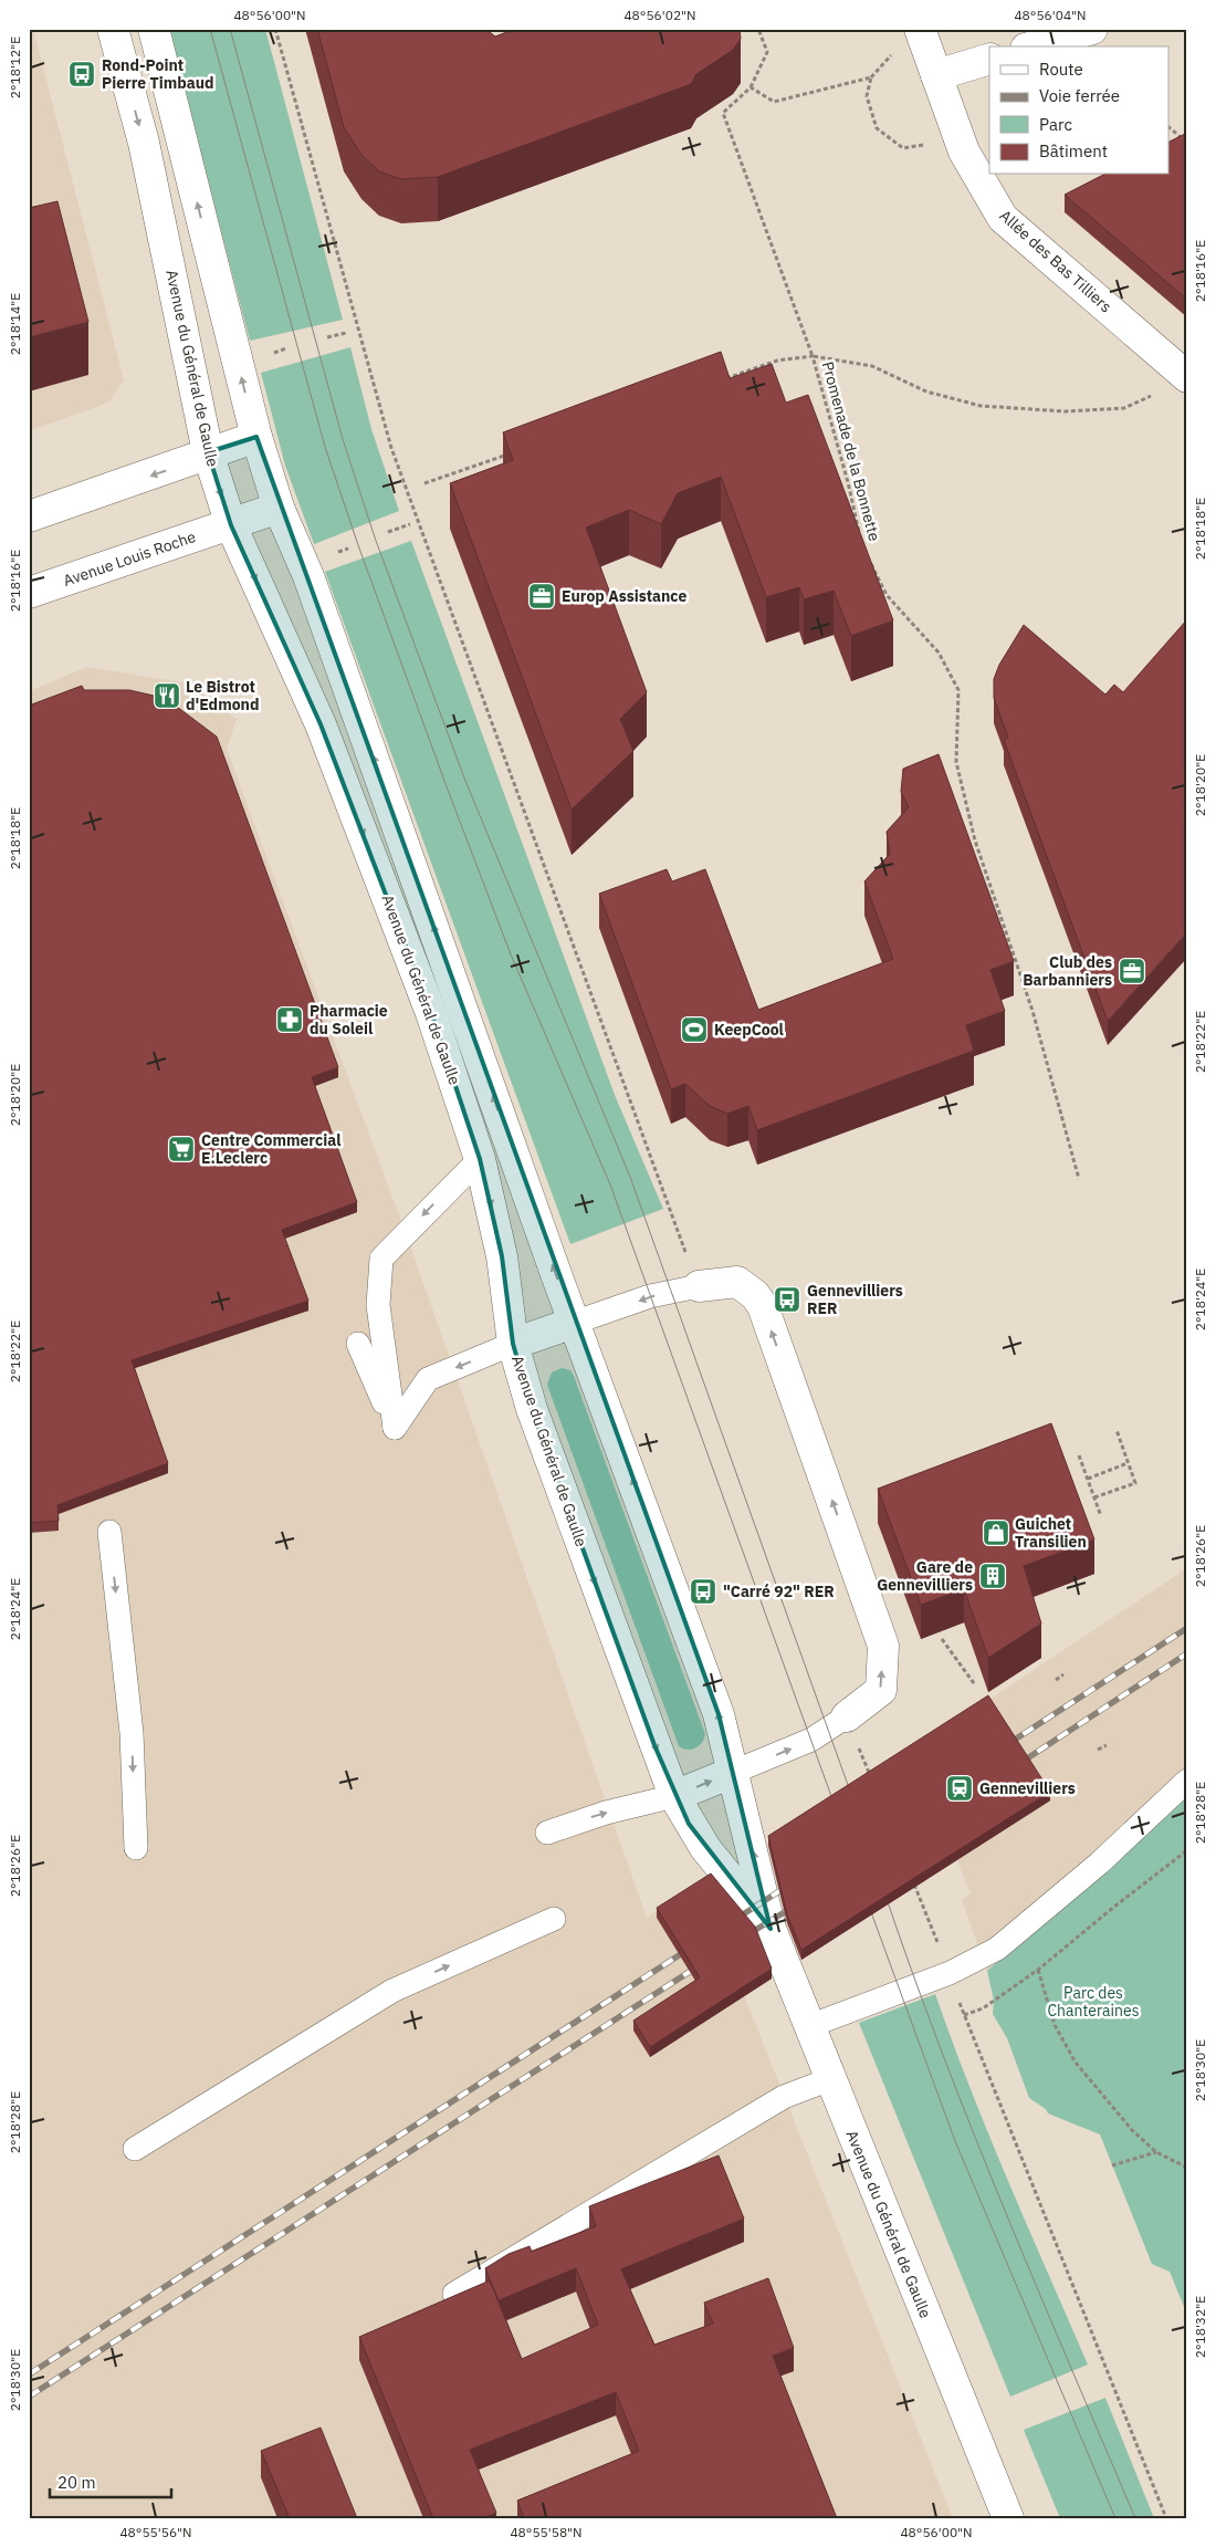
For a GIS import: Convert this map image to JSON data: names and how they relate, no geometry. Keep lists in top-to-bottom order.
{
  "streets": {
    "main road": ["Allée des Bas Tilliers", "Avenue du Général de Gaulle", "Avenue Louis Roche"],
    "path": ["Promenade de la Bonnette"]
  },
  "crossings": [
    ["Avenue du Général de Gaulle", "Avenue Louis Roche"]
  ],
  "parks": ["Parc des Chanteraines"],
  "places": {
    "bus stop": ["Rond-Point Pierre Timbaud", "Gennevilliers RER", "\"Carré 92\" RER"],
    "office": ["Europ Assistance", "Club des Barbanniers"],
    "restaurant": ["Le Bistrot d'Edmond"],
    "pharmacy": ["Pharmacie du Soleil"],
    "sports": ["KeepCool"],
    "supermarket": ["Centre Commercial E.Leclerc"],
    "shop": ["Guichet Transilien"],
    "building": ["Gare de Gennevilliers"],
    "station": ["Gennevilliers"]
  },
  "legend": [
    "Route",
    "Voie ferrée",
    "Parc",
    "Bâtiment"
  ],
  "scale_bar": "20 m",
  "coordinates": [
    "48°56'00\"N",
    "48°56'02\"N",
    "48°56'04\"N",
    "2°18'12\"E",
    "2°18'16\"E",
    "2°18'14\"E",
    "2°18'18\"E",
    "2°18'20\"E",
    "2°18'22\"E",
    "2°18'24\"E",
    "2°18'26\"E",
    "2°18'28\"E",
    "2°18'30\"E",
    "2°18'32\"E",
    "48°55'56\"N",
    "48°55'58\"N"
  ]
}
